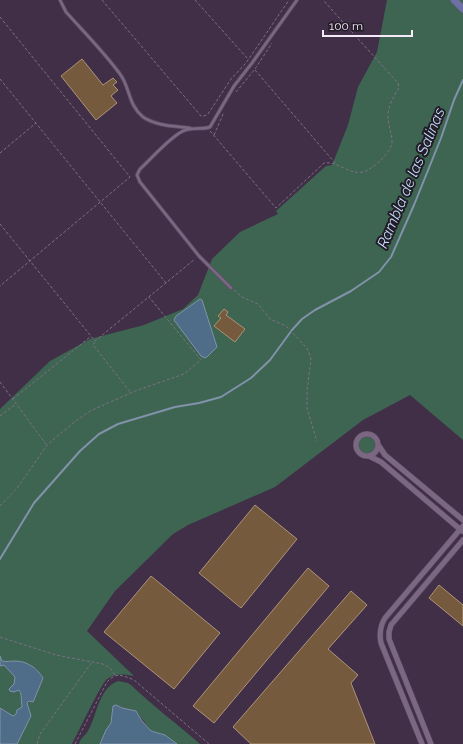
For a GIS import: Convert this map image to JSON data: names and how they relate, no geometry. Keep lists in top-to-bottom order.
{
  "water": ["Rambla de las Salinas"],
  "scale_bar": "100 m"
}
